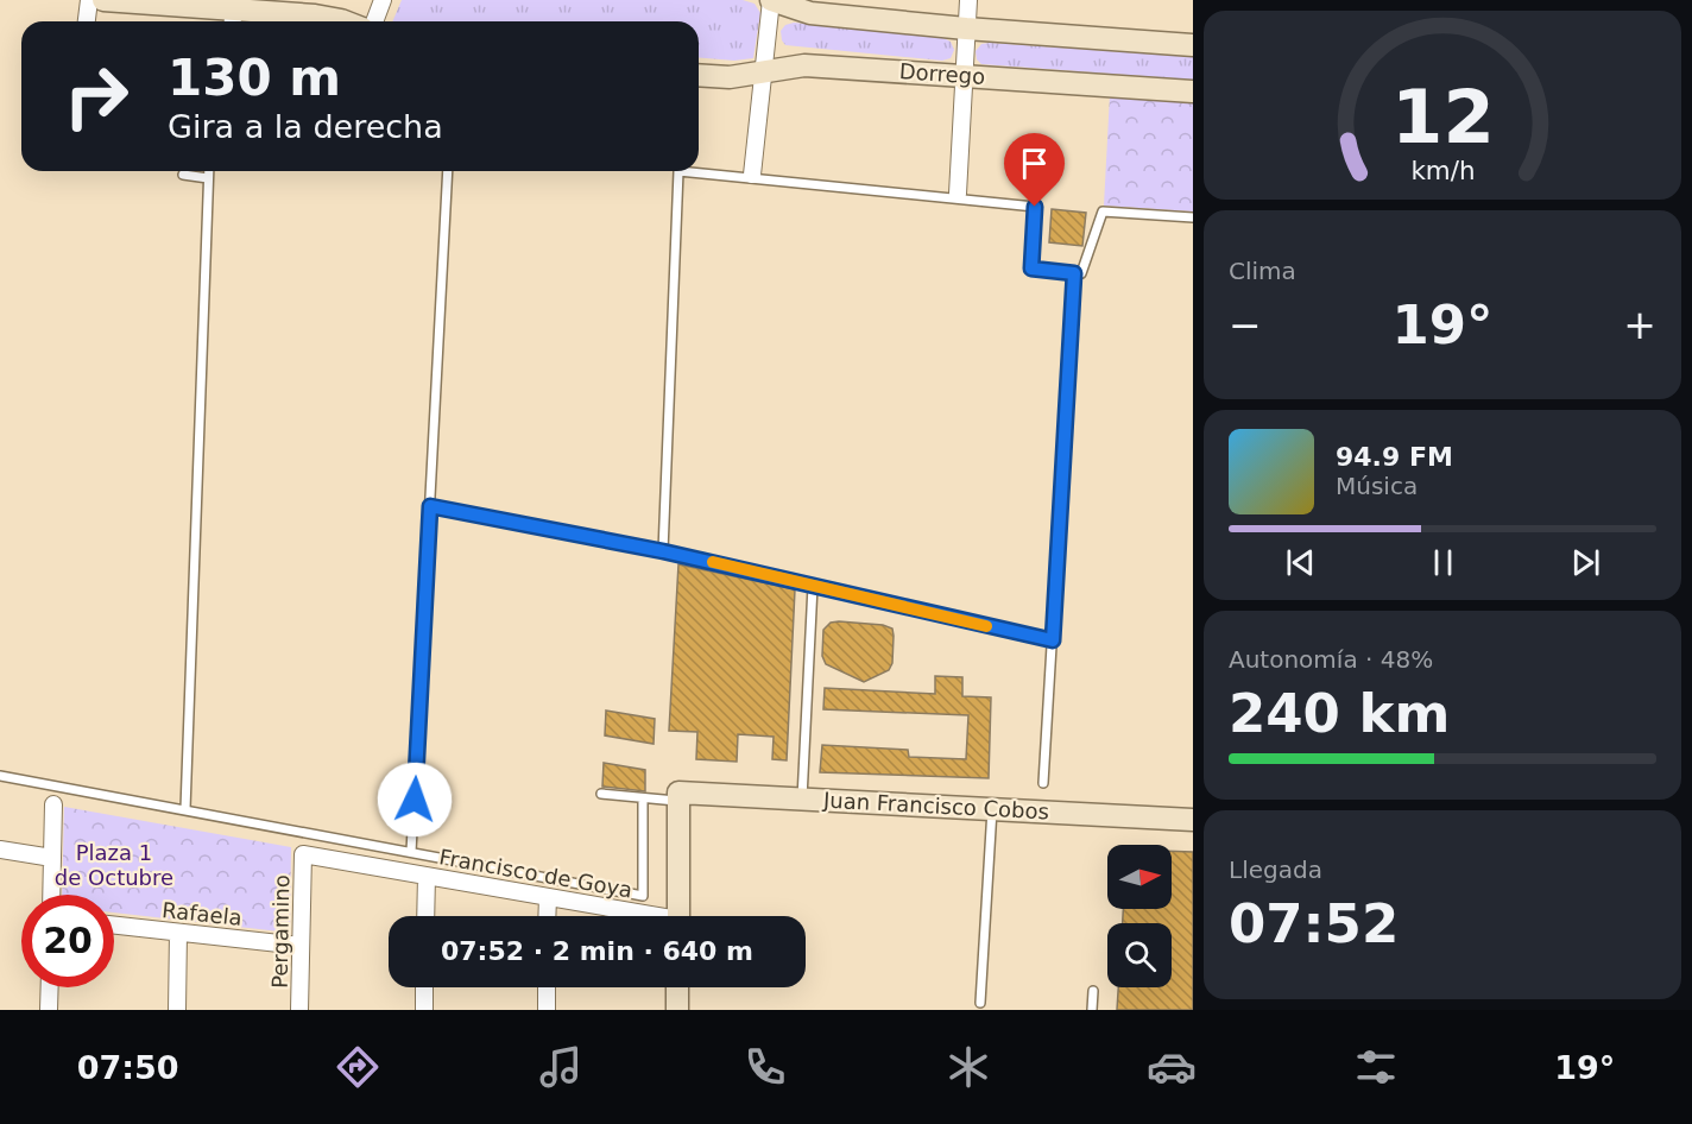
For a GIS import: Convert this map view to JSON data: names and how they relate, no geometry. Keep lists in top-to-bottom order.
{
  "streets": {
    "main road": ["Dorrego", "Juan Francisco Cobos"],
    "street": ["Francisco de Goya", "Rafaela", "Pergamino"]
  },
  "crossings": [
    ["Francisco de Goya", "Pergamino"],
    ["Rafaela", "Pergamino"]
  ],
  "parks": ["Plaza 1 de Octubre"],
  "north": "right",
  "page": {
    "turn": ["130 m", "Gira a la derecha"],
    "tile": [
      "Clima",
      ["Autonomía · 48%", "240 km"],
      ["Llegada", "07:52"]
    ],
    "heat": ["−", "19°", "+"],
    "song": ["94.9 FM", "Música"],
    "limit": "20",
    "trip": "07:52 · 2 min · 640 m",
    "tabs": ["07:50", "19°"],
    "gauge": ["12", "km/h"]
  }
}
